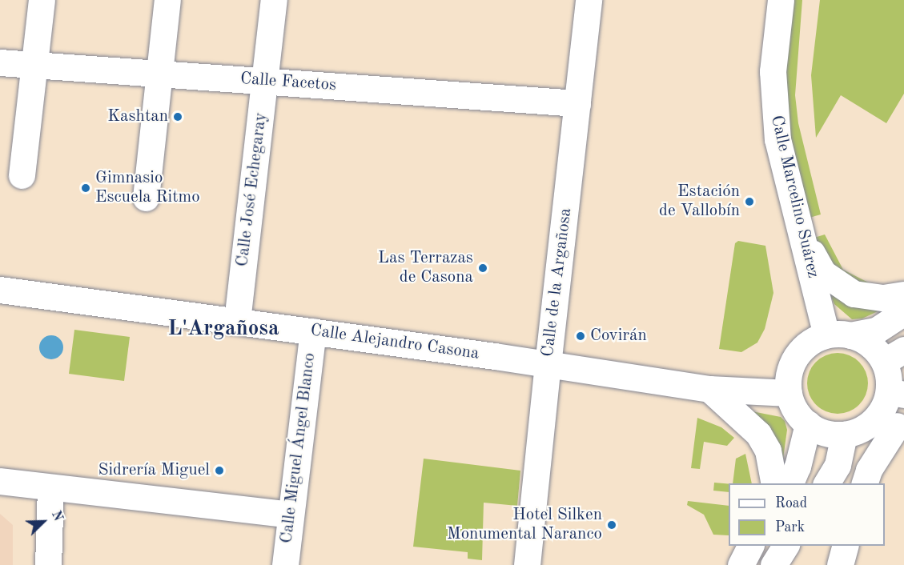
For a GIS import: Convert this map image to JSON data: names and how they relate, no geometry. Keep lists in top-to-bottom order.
{
  "streets": {
    "street": [
      "Calle Facetos",
      "Calle José Echegaray",
      "Calle Marcelino Suárez",
      "Calle de la Argañosa",
      "Calle Alejandro Casona",
      "Calle Miguel Ángel Blanco"
    ]
  },
  "crossings": [
    ["Calle Facetos", "Calle José Echegaray"],
    ["Calle Facetos", "Calle de la Argañosa"],
    ["Calle José Echegaray", "Calle Alejandro Casona"],
    ["Calle Marcelino Suárez", "Calle Alejandro Casona"],
    ["Calle de la Argañosa", "Calle Alejandro Casona"],
    ["Calle Alejandro Casona", "Calle Miguel Ángel Blanco"]
  ],
  "districts": ["L'Argañosa"],
  "places": [
    "Kashtan",
    "Gimnasio Escuela Ritmo",
    "Estación de Vallobín",
    "Las Terrazas de Casona",
    "Covirán",
    "Sidrería Miguel",
    "Hotel Silken Monumental Naranco"
  ],
  "legend": ["Road", "Park"],
  "north": "top right"
}
